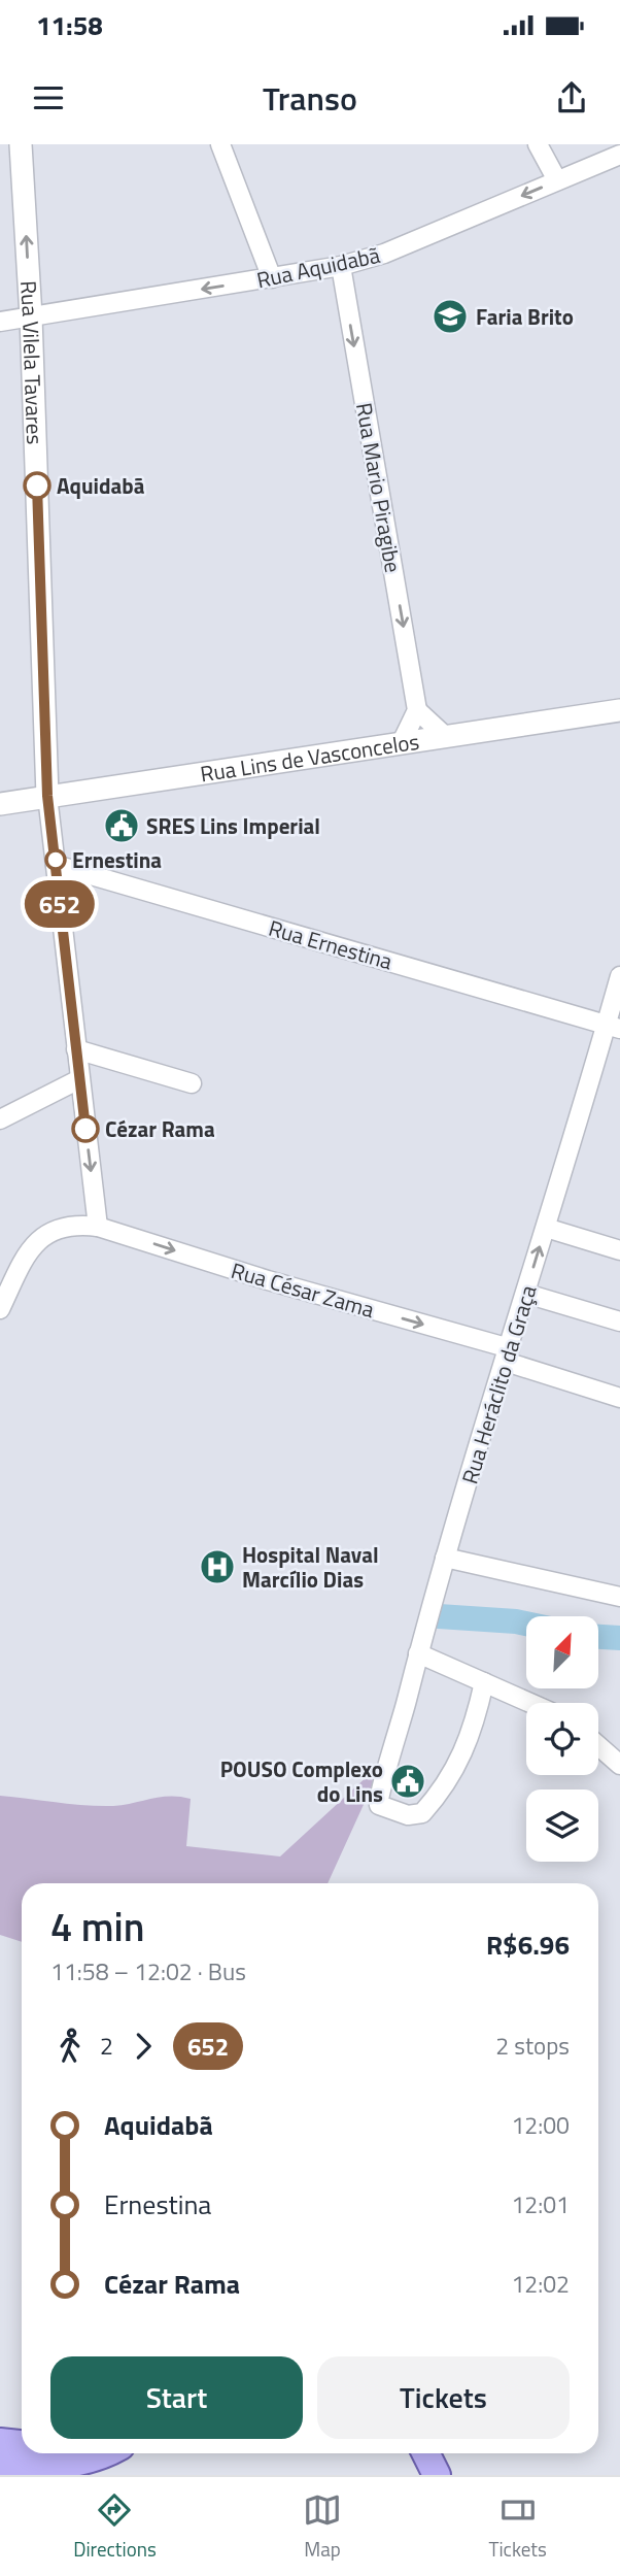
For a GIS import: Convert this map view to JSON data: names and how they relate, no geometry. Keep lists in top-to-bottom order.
{
  "streets": {
    "street": [
      "Rua Aquidabã",
      "Rua Vilela Tavares",
      "Rua Mario Piragibe",
      "Rua Lins de Vasconcelos",
      "Rua Ernestina",
      "Rua César Zama",
      "Rua Heráclito da Graça"
    ]
  },
  "crossings": [
    ["Rua Aquidabã", "Rua Vilela Tavares"],
    ["Rua Aquidabã", "Rua Mario Piragibe"],
    ["Rua Vilela Tavares", "Rua Lins de Vasconcelos"],
    ["Rua Vilela Tavares", "Rua Ernestina"],
    ["Rua Vilela Tavares", "Rua César Zama"],
    ["Rua Ernestina", "Rua Heráclito da Graça"],
    ["Rua César Zama", "Rua Heráclito da Graça"]
  ],
  "one_way": ["Rua Aquidabã", "Rua Mario Piragibe", "Rua César Zama"],
  "places": {
    "school or university": ["Faria Brito"],
    "other": ["Aquidabã", "Ernestina", "Cézar Rama"],
    "public building": ["SRES Lins Imperial", "POUSO Complexo do Lins"],
    "hospital": ["Hospital Naval Marcílio Dias"]
  },
  "lines": ["bus line 652"],
  "north": "top right",
  "page": {
    "status": "11:58",
    "header": "Transo",
    "on_map": "652",
    "heading": ["4 min", "11:58 – 12:02 · Bus", "R$6.96"],
    "legs": ["2", "652", "2 stops"],
    "list": [
      {
        "name": "Aquidabã",
        "value": "12:00"
      },
      {
        "name": "Ernestina",
        "value": "12:01"
      },
      {
        "name": "Cézar Rama",
        "value": "12:02"
      }
    ],
    "buttons": ["Start", "Tickets"],
    "tabs": ["Directions", "Map", "Tickets"]
  }
}
